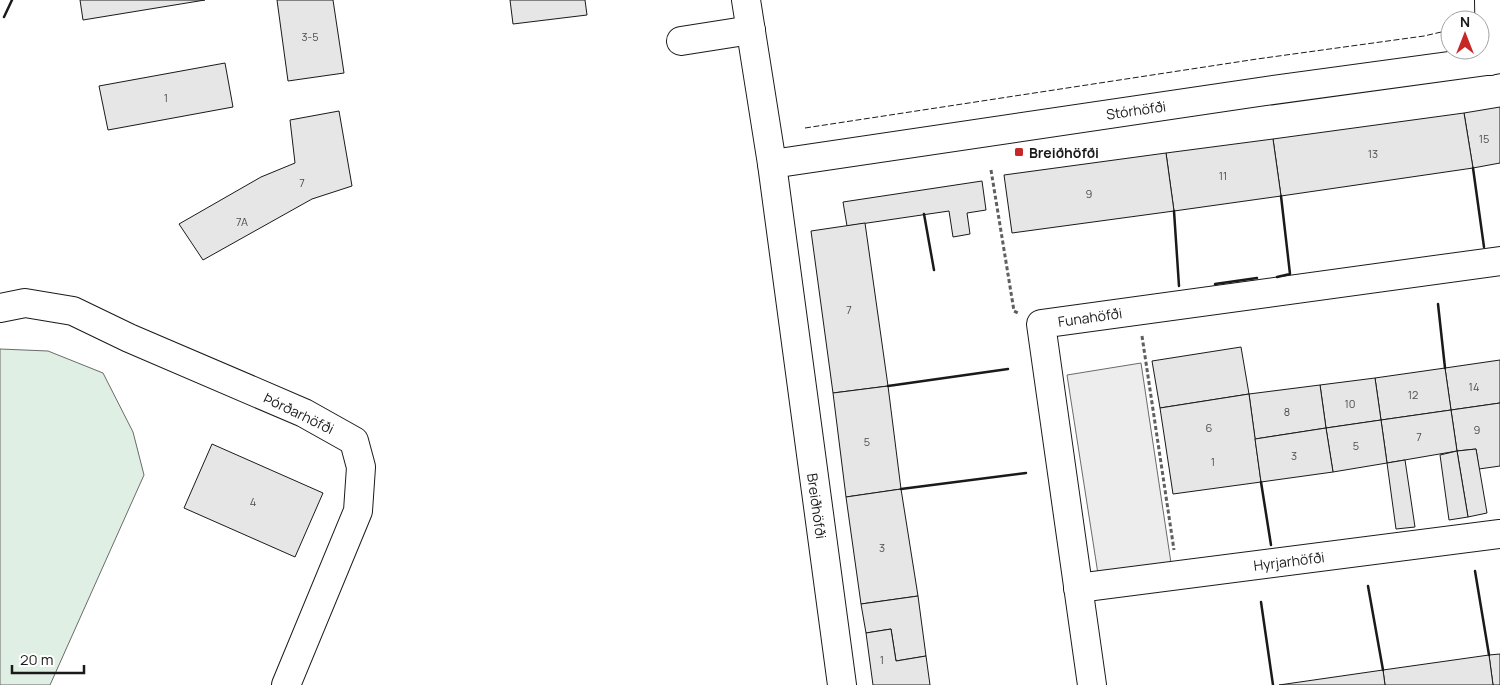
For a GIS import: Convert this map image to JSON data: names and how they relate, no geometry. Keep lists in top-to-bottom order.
{
  "streets": {
    "street": [
      "Stórhöfði",
      "Funahöfði",
      "Þórðarhöfði",
      "Breiðhöfði",
      "Hyrjarhöfði"
    ]
  },
  "crossings": [
    ["Stórhöfði", "Breiðhöfði"],
    ["Funahöfði", "Hyrjarhöfði"]
  ],
  "places": {
    "transit": ["Breiðhöfði"]
  },
  "house_numbers": [
    "3-5",
    "1",
    "15",
    "13",
    "11",
    "7",
    "9",
    "7A",
    "7",
    "14",
    "12",
    "10",
    "8",
    "6",
    "9",
    "7",
    "5",
    "5",
    "3",
    "1",
    "4",
    "3",
    "1"
  ],
  "scale_bar": "20 m",
  "north": "top"
}
